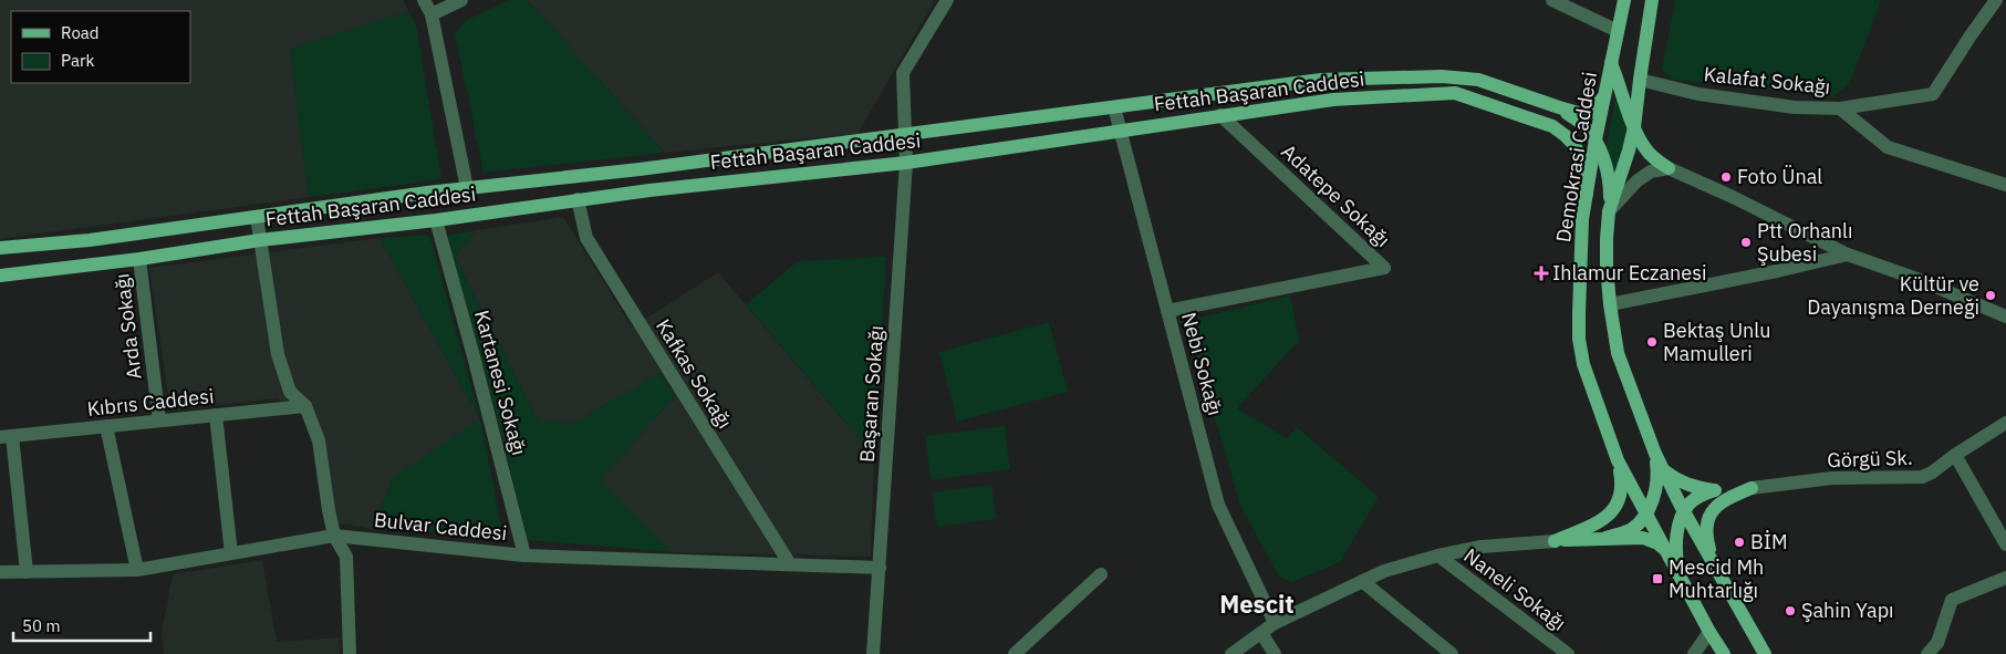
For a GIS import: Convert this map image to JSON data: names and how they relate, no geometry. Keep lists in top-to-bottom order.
{
  "streets": {
    "main road": ["Fettah Başaran Caddesi", "Demokrasi Caddesi"],
    "street": [
      "Kalafat Sokağı",
      "Adatepe Sokağı",
      "Arda Sokağı",
      "Nebi Sokağı",
      "Kafkas Sokağı",
      "Kartanesi Sokağı",
      "Başaran Sokağı",
      "Kıbrıs Caddesi",
      "Görgü Sk.",
      "Bulvar Caddesi",
      "Naneli Sokağı"
    ]
  },
  "crossings": [
    ["Kalafat Sokağı", "Demokrasi Caddesi"],
    ["Fettah Başaran Caddesi", "Demokrasi Caddesi"],
    ["Fettah Başaran Caddesi", "Adatepe Sokağı"],
    ["Fettah Başaran Caddesi", "Arda Sokağı"],
    ["Fettah Başaran Caddesi", "Nebi Sokağı"],
    ["Fettah Başaran Caddesi", "Kafkas Sokağı"],
    ["Fettah Başaran Caddesi", "Kartanesi Sokağı"],
    ["Fettah Başaran Caddesi", "Başaran Sokağı"],
    ["Adatepe Sokağı", "Nebi Sokağı"],
    ["Arda Sokağı", "Kıbrıs Caddesi"],
    ["Kafkas Sokağı", "Bulvar Caddesi"],
    ["Kartanesi Sokağı", "Bulvar Caddesi"],
    ["Başaran Sokağı", "Bulvar Caddesi"]
  ],
  "districts": ["Mescit"],
  "places": {
    "other": [
      "Foto Ünal",
      "Ptt Orhanlı Şubesi",
      "Kültür ve Dayanışma Derneği",
      "Bektaş Unlu Mamulleri",
      "BİM",
      "Şahin Yapı"
    ],
    "health": ["Ihlamur Eczanesi"],
    "transit": ["Mescid Mh Muhtarlığı"]
  },
  "legend": ["Road", "Park"],
  "scale_bar": "50 m"
}
